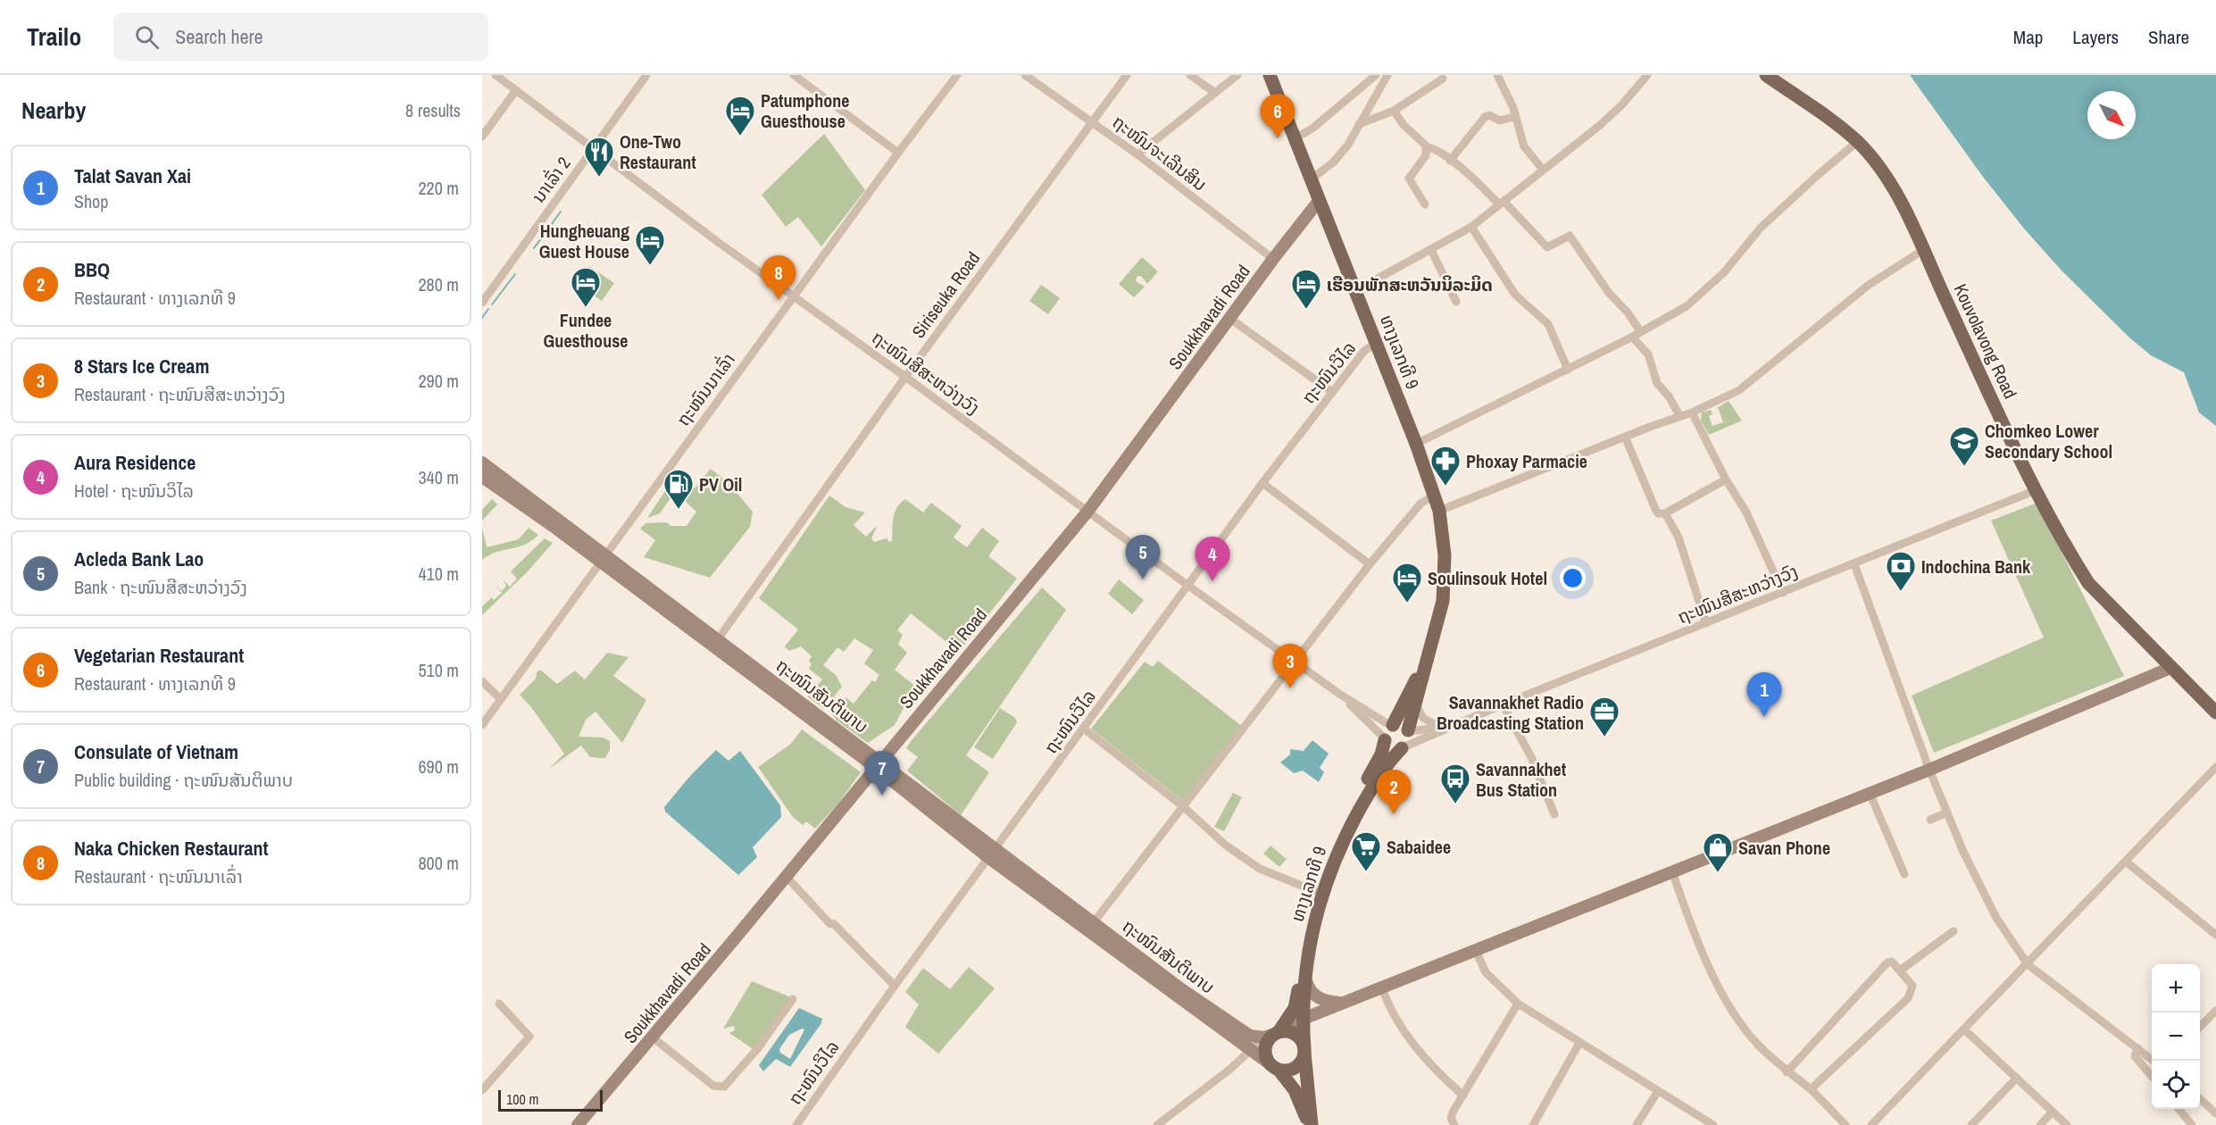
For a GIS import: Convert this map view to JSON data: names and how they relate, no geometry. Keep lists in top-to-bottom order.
{
  "streets": {
    "main road": ["Kouvolavong Road", "ທາງເລກທີ 9"],
    "street": [
      "ຖະໜົນຈະເລີນສິນ",
      "ນາເລົ່າ 2",
      "Siriseuka Road",
      "Soukkhavadi Road",
      "ຖະໜົນສີສະຫວ່າງວົງ",
      "ຖະໜົນວິໄລ",
      "ຖະໜົນນາເລົ່າ",
      "ຖະໜົນສັນຕິພາບ"
    ]
  },
  "crossings": [
    ["ຖະໜົນຈະເລີນສິນ", "Siriseuka Road"],
    ["ຖະໜົນຈະເລີນສິນ", "Soukkhavadi Road"],
    ["ນາເລົ່າ 2", "ຖະໜົນສີສະຫວ່າງວົງ"],
    ["Siriseuka Road", "ຖະໜົນສີສະຫວ່າງວົງ"],
    ["Siriseuka Road", "ຖະໜົນສັນຕິພາບ"],
    ["Soukkhavadi Road", "ທາງເລກທີ 9"],
    ["Soukkhavadi Road", "ຖະໜົນສີສະຫວ່າງວົງ"],
    ["Soukkhavadi Road", "ຖະໜົນສັນຕິພາບ"],
    ["Kouvolavong Road", "ຖະໜົນສີສະຫວ່າງວົງ"],
    ["ທາງເລກທີ 9", "ຖະໜົນສີສະຫວ່າງວົງ"],
    ["ທາງເລກທີ 9", "ຖະໜົນວິໄລ"],
    ["ທາງເລກທີ 9", "ຖະໜົນສັນຕິພາບ"],
    ["ຖະໜົນສີສະຫວ່າງວົງ", "ຖະໜົນວິໄລ"],
    ["ຖະໜົນສີສະຫວ່າງວົງ", "ຖະໜົນນາເລົ່າ"],
    ["ຖະໜົນວິໄລ", "ຖະໜົນສັນຕິພາບ"],
    ["ຖະໜົນນາເລົ່າ", "ຖະໜົນສັນຕິພາບ"]
  ],
  "places": {
    "hotel": [
      "Patumphone Guesthouse",
      "Hungheuang Guest House",
      "Fundee Guesthouse",
      "ເຮືອນພັກສະຫວັນນິລະມິດ",
      "Soulinsouk Hotel"
    ],
    "restaurant": ["One-Two Restaurant"],
    "school or university": ["Chomkeo Lower Secondary School"],
    "pharmacy": ["Phoxay Parmacie"],
    "fuel station": ["PV Oil"],
    "bank": ["Indochina Bank"],
    "office": ["Savannakhet Radio Broadcasting Station"],
    "bus stop": ["Savannakhet Bus Station"],
    "supermarket": ["Sabaidee"],
    "shop": ["Savan Phone"]
  },
  "scale_bar": "100 m",
  "north": "bottom right",
  "page": {
    "header": "Trailo",
    "search": "Search here",
    "nav": ["Map", "Layers", "Share"],
    "heading": ["Nearby", "8 results"],
    "pins": [
      "6",
      "8",
      "5",
      "4",
      "3",
      "1",
      "7",
      "2"
    ],
    "list": [
      {
        "mark": "1",
        "name": "Talat Savan Xai",
        "note": "Shop",
        "value": "220 m"
      },
      {
        "mark": "2",
        "name": "BBQ",
        "note": "Restaurant · ທາງເລກທີ 9",
        "value": "280 m"
      },
      {
        "mark": "3",
        "name": "8 Stars Ice Cream",
        "note": "Restaurant · ຖະໜົນສີສະຫວ່າງວົງ",
        "value": "290 m"
      },
      {
        "mark": "4",
        "name": "Aura Residence",
        "note": "Hotel · ຖະໜົນວິໄລ",
        "value": "340 m"
      },
      {
        "mark": "5",
        "name": "Acleda Bank Lao",
        "note": "Bank · ຖະໜົນສີສະຫວ່າງວົງ",
        "value": "410 m"
      },
      {
        "mark": "6",
        "name": "Vegetarian Restaurant",
        "note": "Restaurant · ທາງເລກທີ 9",
        "value": "510 m"
      },
      {
        "mark": "7",
        "name": "Consulate of Vietnam",
        "note": "Public building · ຖະໜົນສັນຕິພາບ",
        "value": "690 m"
      },
      {
        "mark": "8",
        "name": "Naka Chicken Restaurant",
        "note": "Restaurant · ຖະໜົນນາເລົ່າ",
        "value": "800 m"
      }
    ],
    "map_buttons": ["+", "−"],
    "scale": "100 m"
  }
}
